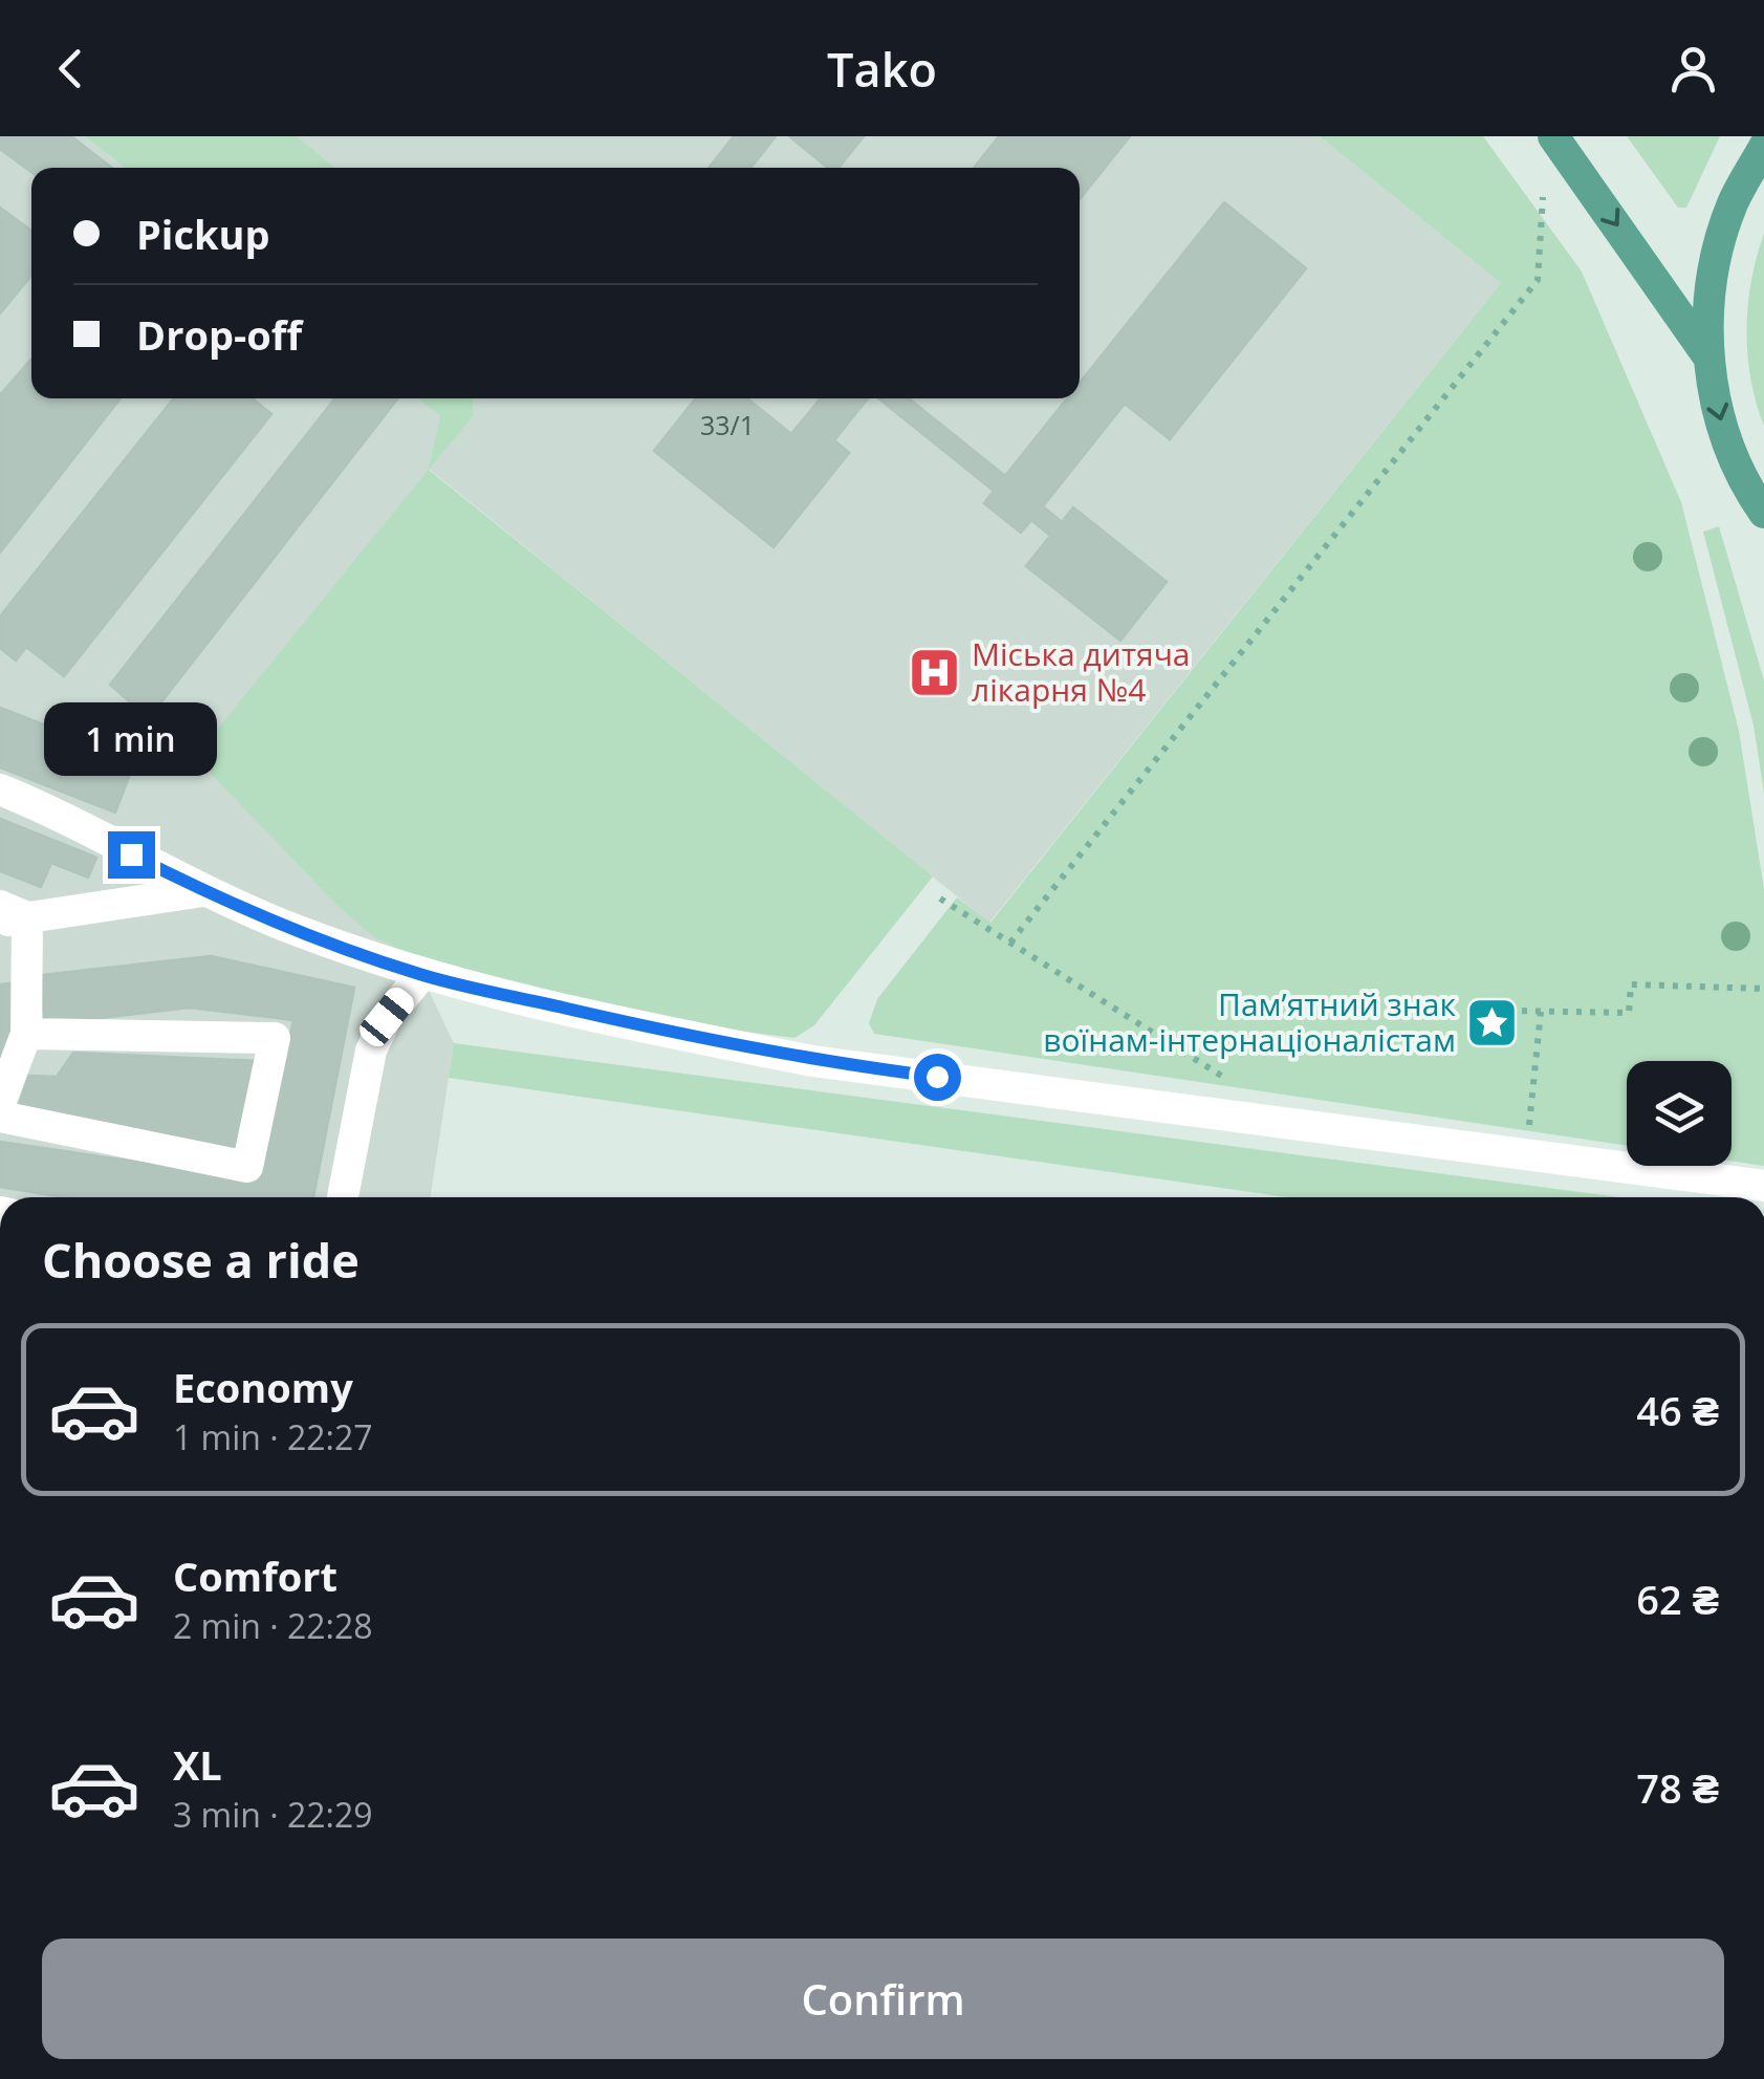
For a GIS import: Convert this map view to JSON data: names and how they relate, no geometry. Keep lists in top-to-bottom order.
{
  "places": {
    "hospital": ["Міська дитяча лікарня №4"],
    "place": ["Пам’ятний знак воїнам-інтернаціоналістам"]
  },
  "house_numbers": ["33/1"],
  "page": {
    "header": "Tako",
    "banner": ["Pickup", "Drop-off"],
    "bubble": "1 min",
    "heading": "Choose a ride",
    "list": [
      {
        "name": "Economy",
        "note": "1 min · 22:27",
        "value": "46 ₴"
      },
      {
        "name": "Comfort",
        "note": "2 min · 22:28",
        "value": "62 ₴"
      },
      {
        "name": "XL",
        "note": "3 min · 22:29",
        "value": "78 ₴"
      }
    ],
    "buttons": "Confirm"
  }
}
